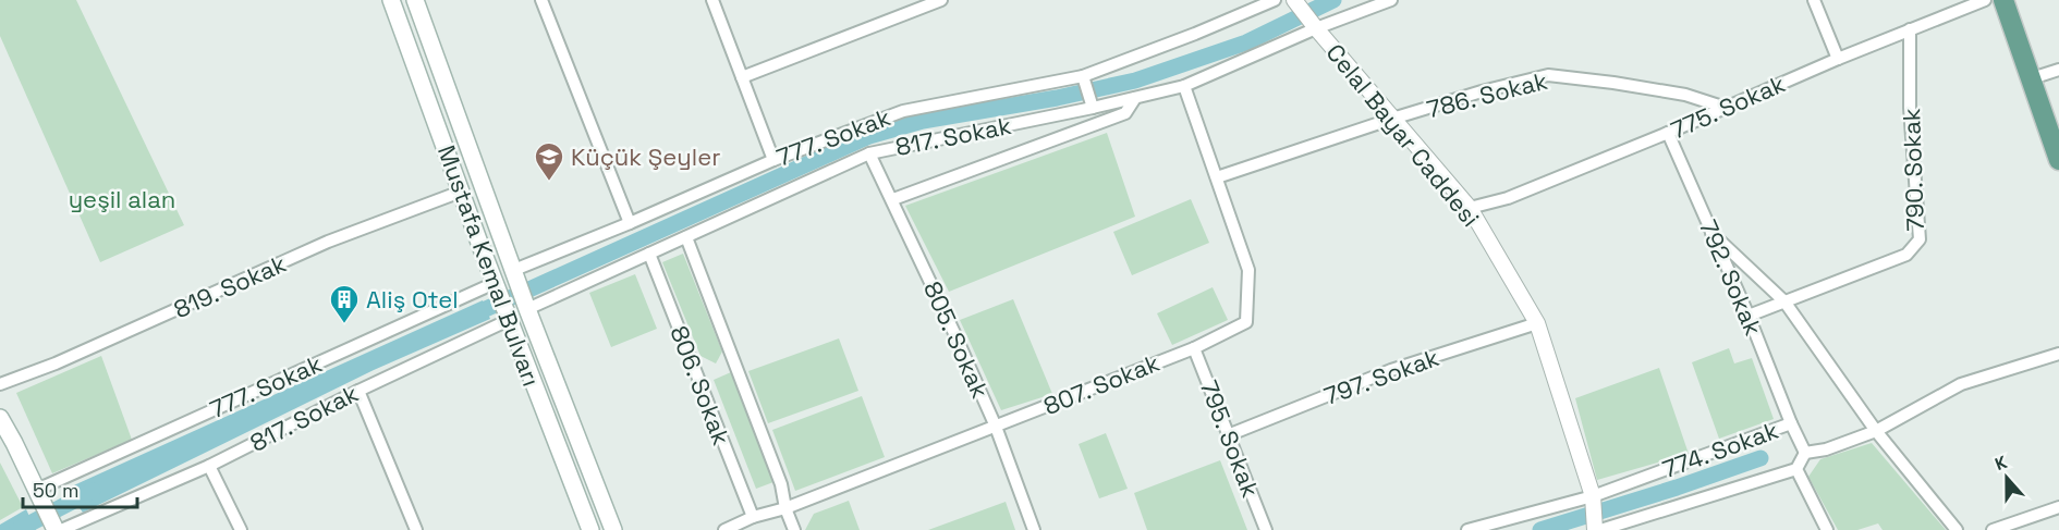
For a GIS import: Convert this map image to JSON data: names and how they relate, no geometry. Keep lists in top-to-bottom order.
{
  "streets": {
    "main road": ["Mustafa Kemal Bulvarı"],
    "street": [
      "786. Sokak",
      "775. Sokak",
      "Celal Bayar Caddesi",
      "817. Sokak",
      "777. Sokak",
      "790. Sokak",
      "792. Sokak",
      "819. Sokak",
      "805. Sokak",
      "797. Sokak",
      "807. Sokak",
      "806. Sokak",
      "795. Sokak",
      "774. Sokak"
    ]
  },
  "crossings": [
    ["786. Sokak", "775. Sokak"],
    ["786. Sokak", "Celal Bayar Caddesi"],
    ["786. Sokak", "807. Sokak"],
    ["775. Sokak", "Celal Bayar Caddesi"],
    ["775. Sokak", "790. Sokak"],
    ["775. Sokak", "792. Sokak"],
    ["Celal Bayar Caddesi", "817. Sokak"],
    ["Celal Bayar Caddesi", "797. Sokak"],
    ["Celal Bayar Caddesi", "774. Sokak"],
    ["817. Sokak", "Mustafa Kemal Bulvarı"],
    ["817. Sokak", "805. Sokak"],
    ["817. Sokak", "807. Sokak"],
    ["817. Sokak", "806. Sokak"],
    ["777. Sokak", "Mustafa Kemal Bulvarı"],
    ["790. Sokak", "792. Sokak"],
    ["Mustafa Kemal Bulvarı", "819. Sokak"],
    ["792. Sokak", "774. Sokak"],
    ["805. Sokak", "807. Sokak"],
    ["797. Sokak", "795. Sokak"],
    ["807. Sokak", "806. Sokak"],
    ["807. Sokak", "795. Sokak"]
  ],
  "parks": ["yeşil alan"],
  "places": {
    "school or university": ["Küçük Şeyler"],
    "building": ["Aliş Otel"]
  },
  "scale_bar": "50 m",
  "north": "top"
}
